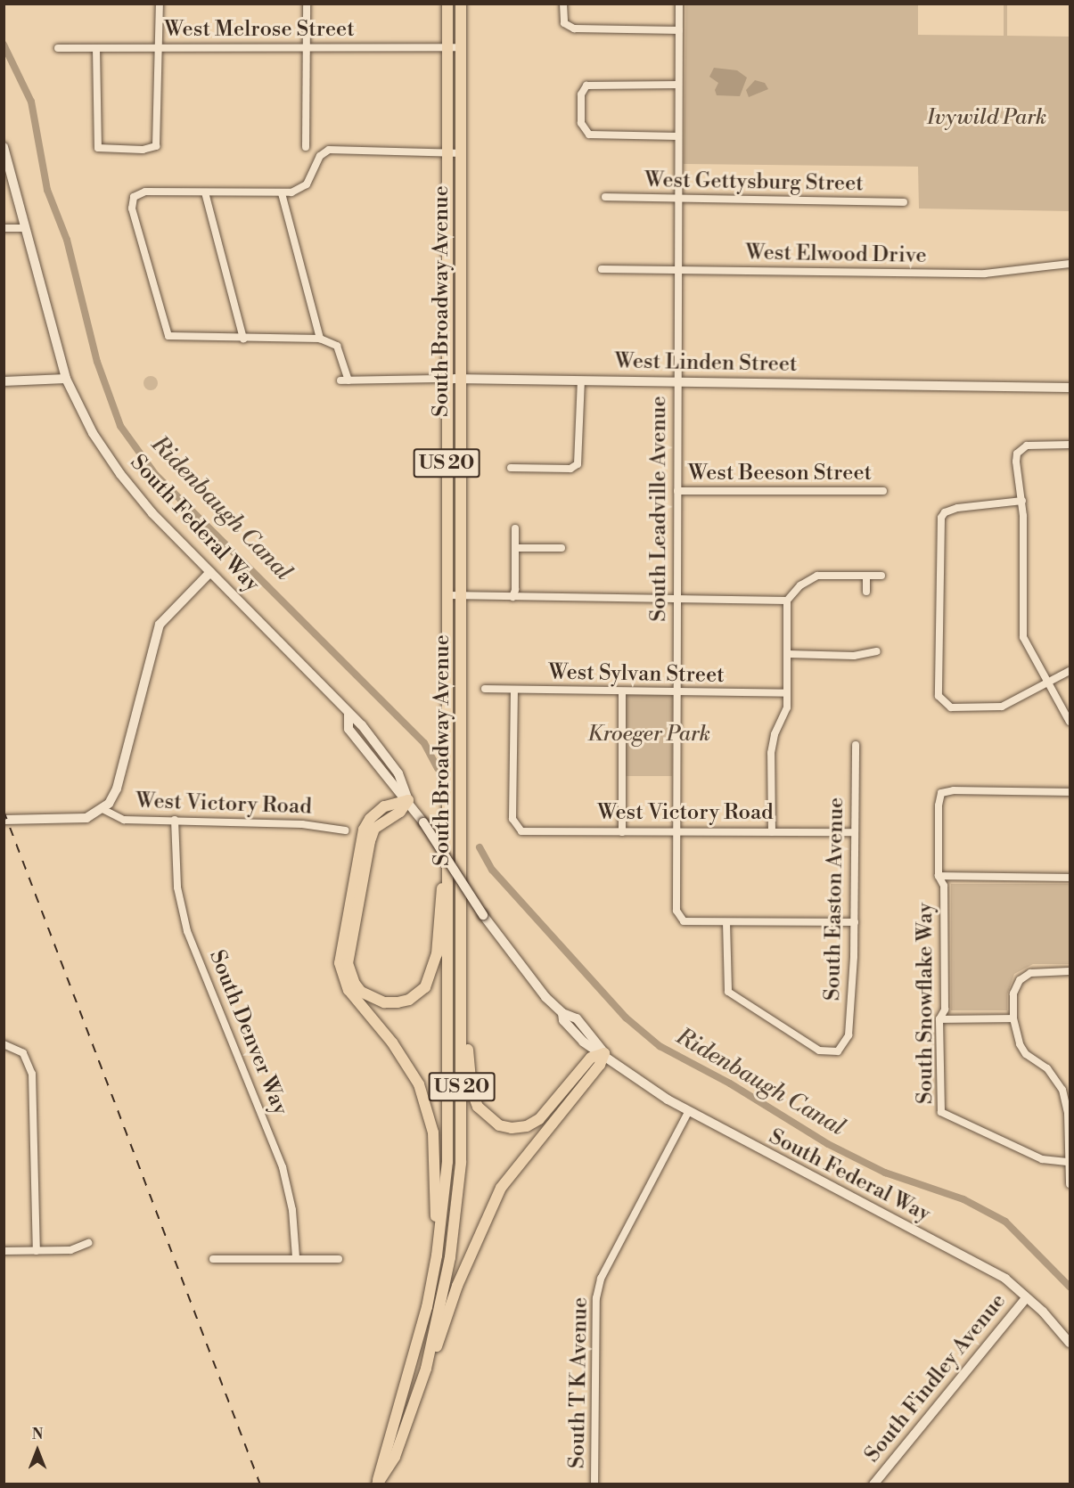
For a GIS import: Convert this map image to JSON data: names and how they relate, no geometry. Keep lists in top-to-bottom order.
{
  "streets": {
    "main road": [
      "South Broadway Avenue",
      "West Linden Street",
      "US 20",
      "South Federal Way",
      "West Victory Road",
      "South Findley Avenue"
    ],
    "street": [
      "West Melrose Street",
      "West Gettysburg Street",
      "West Elwood Drive",
      "West Beeson Street",
      "South Leadville Avenue",
      "West Sylvan Street",
      "South Easton Avenue",
      "South Snowflake Way",
      "South Denver Way",
      "South T K Avenue"
    ]
  },
  "crossings": [
    ["West Melrose Street", "South Broadway Avenue"],
    ["West Gettysburg Street", "South Leadville Avenue"],
    ["West Elwood Drive", "South Leadville Avenue"],
    ["South Broadway Avenue", "West Linden Street"],
    ["West Linden Street", "South Leadville Avenue"],
    ["West Beeson Street", "South Leadville Avenue"],
    ["South Leadville Avenue", "West Sylvan Street"],
    ["South Leadville Avenue", "West Victory Road"],
    ["South Leadville Avenue", "South Easton Avenue"],
    ["South Federal Way", "West Victory Road"],
    ["South Federal Way", "South Findley Avenue"],
    ["South Federal Way", "South T K Avenue"],
    ["West Sylvan Street", "West Victory Road"],
    ["West Victory Road", "South Easton Avenue"],
    ["West Victory Road", "South Denver Way"]
  ],
  "water": ["Ridenbaugh Canal"],
  "parks": ["Ivywild Park", "Kroeger Park"],
  "north": "top"
}
